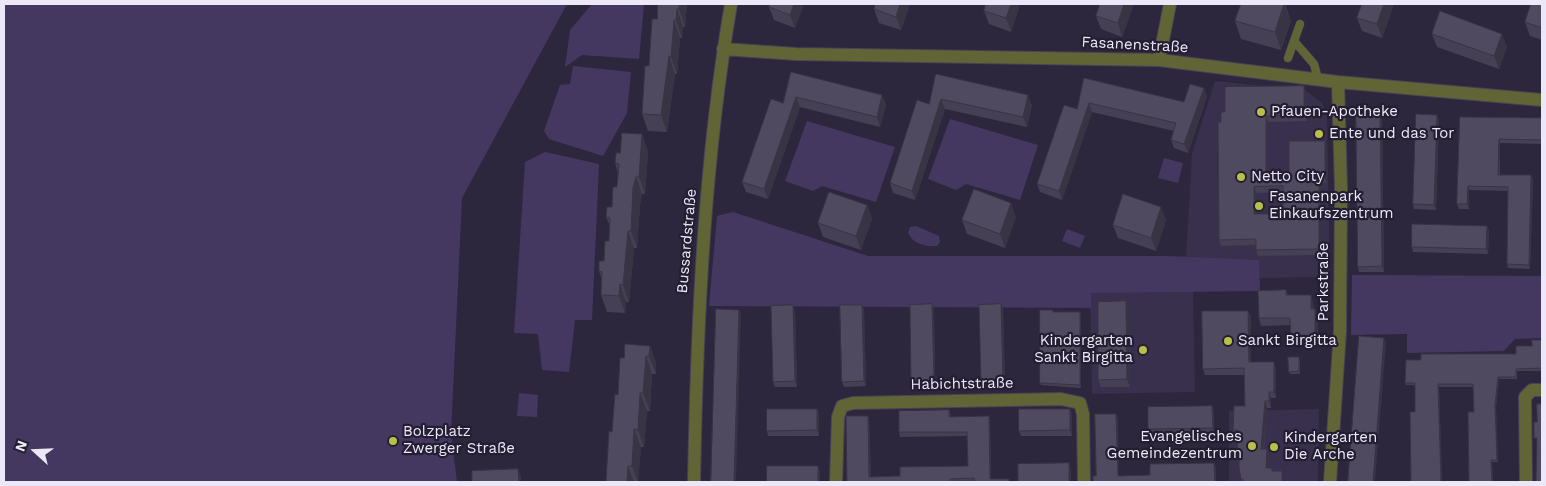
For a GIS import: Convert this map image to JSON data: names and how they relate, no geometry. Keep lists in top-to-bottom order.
{
  "streets": {
    "street": [
      "Fasanenstraße",
      "Bussardstraße",
      "Parkstraße",
      "Habichtstraße"
    ]
  },
  "crossings": [
    ["Fasanenstraße", "Bussardstraße"],
    ["Fasanenstraße", "Parkstraße"]
  ],
  "places": [
    "Pfauen-Apotheke",
    "Ente und das Tor",
    "Netto City",
    "Fasanenpark Einkaufszentrum",
    "Sankt Birgitta",
    "Kindergarten Sankt Birgitta",
    "Bolzplatz Zwerger Straße",
    "Evangelisches Gemeindezentrum",
    "Kindergarten Die Arche"
  ],
  "north": "left"
}
